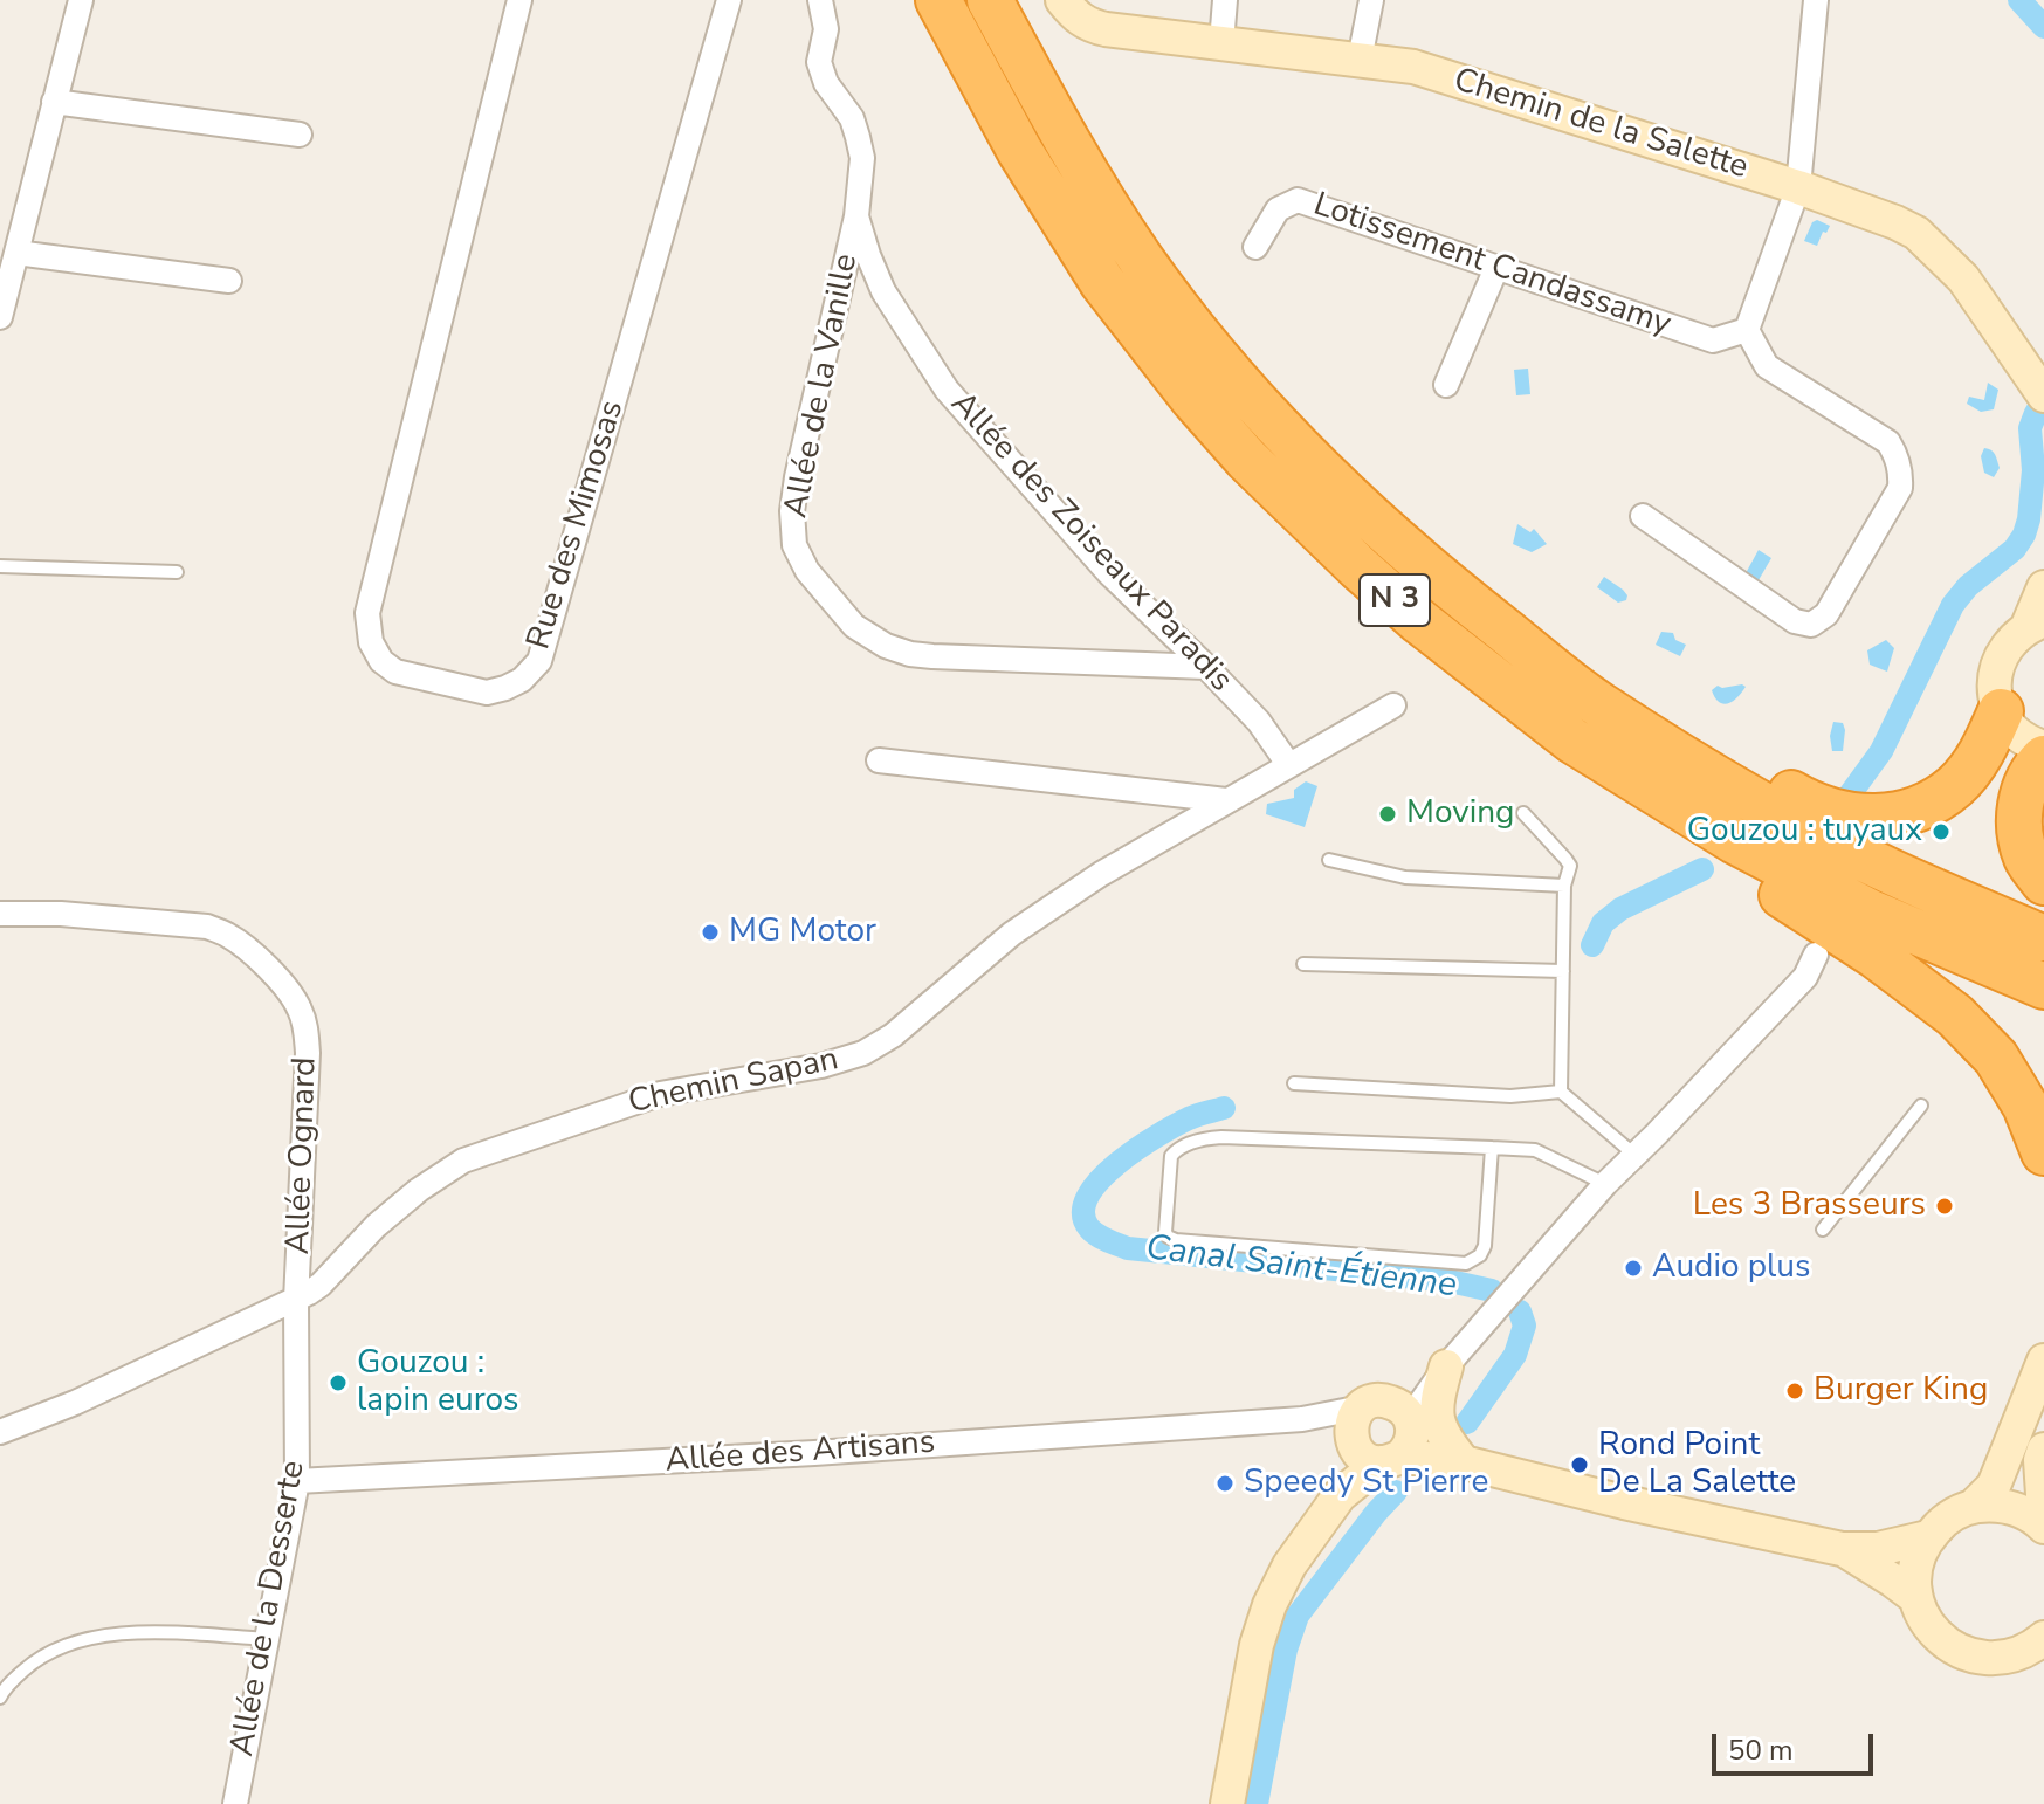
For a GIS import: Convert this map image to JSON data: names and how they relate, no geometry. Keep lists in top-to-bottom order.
{
  "streets": {
    "highway": ["N 3"],
    "street": [
      "Chemin de la Salette",
      "Lotissement Candassamy",
      "Allée de la Vanille",
      "Rue des Mimosas",
      "Allée des Zoiseaux Paradis",
      "Chemin Sapan",
      "Allée Ognard",
      "Allée des Artisans",
      "Allée de la Desserte"
    ]
  },
  "crossings": [
    ["Allée de la Vanille", "Allée des Zoiseaux Paradis"],
    ["Allée des Zoiseaux Paradis", "Chemin Sapan"],
    ["Chemin Sapan", "Allée Ognard"],
    ["Chemin Sapan", "Allée de la Desserte"],
    ["Allée Ognard", "Allée de la Desserte"],
    ["Allée des Artisans", "Allée de la Desserte"]
  ],
  "water": ["Canal Saint-Étienne"],
  "places": [
    "Moving",
    "Gouzou : tuyaux",
    "MG Motor",
    "Les 3 Brasseurs",
    "Audio plus",
    "Gouzou : lapin euros",
    "Burger King",
    "Rond Point De La Salette",
    "Speedy St Pierre"
  ],
  "scale_bar": "50 m"
}
